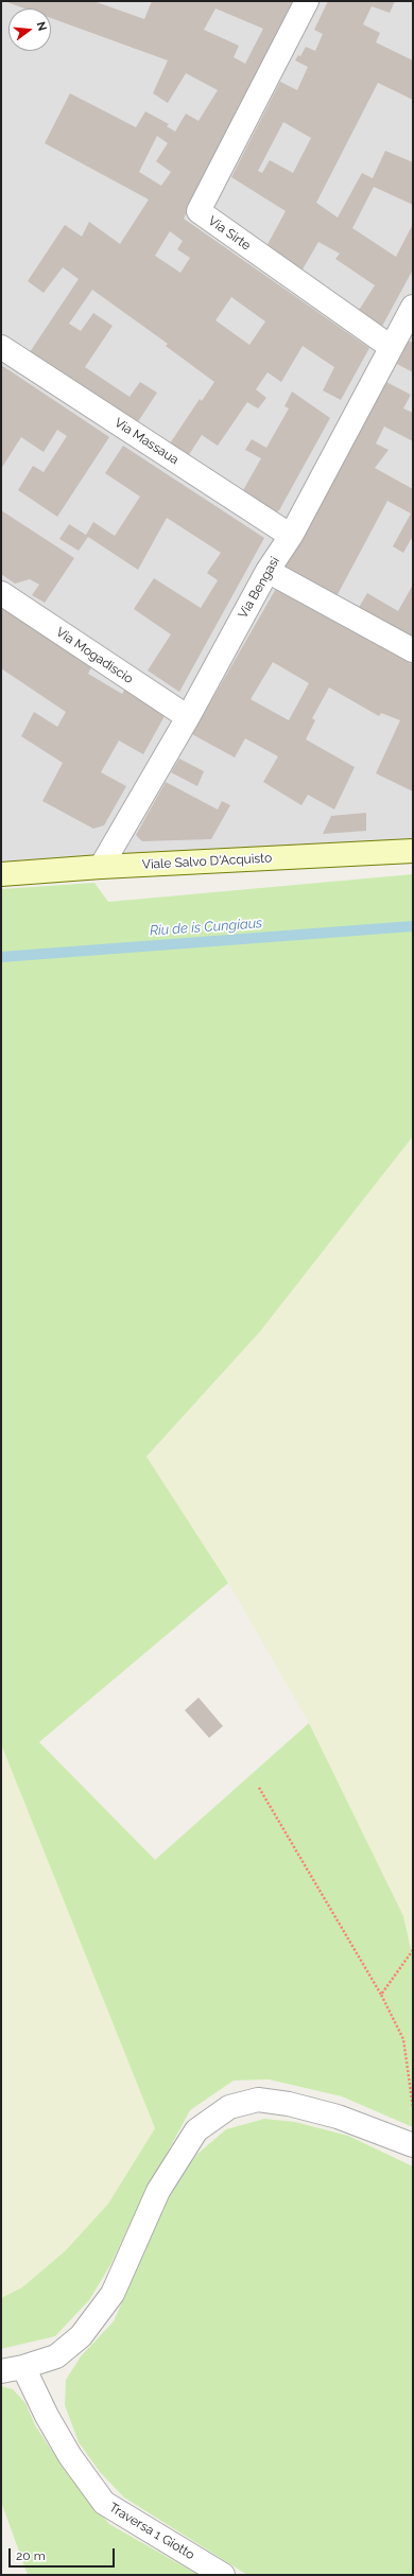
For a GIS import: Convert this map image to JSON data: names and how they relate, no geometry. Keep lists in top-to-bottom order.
{
  "streets": {
    "street": [
      "Via Sirte",
      "Via Massaua",
      "Via Bengasi",
      "Via Mogadiscio",
      "Viale Salvo D'Acquisto",
      "Traversa 1 Giotto"
    ]
  },
  "crossings": [
    ["Via Sirte", "Via Bengasi"],
    ["Via Massaua", "Via Bengasi"],
    ["Via Bengasi", "Via Mogadiscio"],
    ["Via Bengasi", "Viale Salvo D'Acquisto"]
  ],
  "water": ["Riu de is Cungiaus"],
  "scale_bar": "20 m",
  "north": "right"
}
